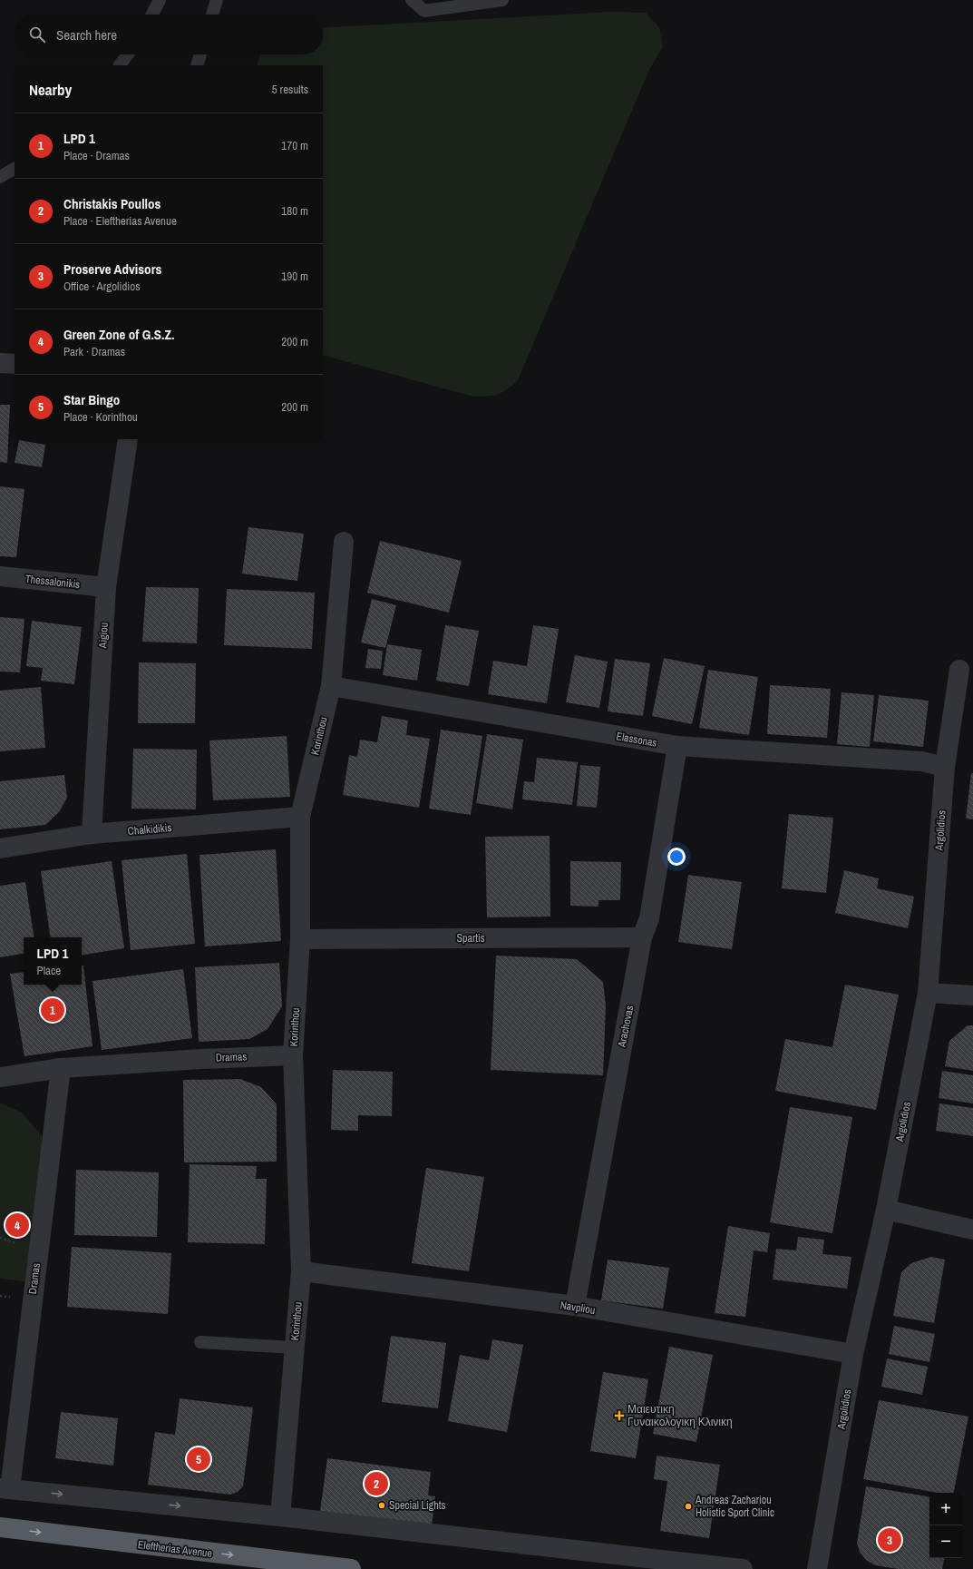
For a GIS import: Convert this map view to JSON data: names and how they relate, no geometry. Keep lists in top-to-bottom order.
{
  "streets": {
    "highway": ["Eleftherias Avenue"],
    "street": [
      "Thessalonikis",
      "Aigiou",
      "Korinthou",
      "Elassonas",
      "Chalkidikis",
      "Argolidios",
      "Spartis",
      "Arachovas",
      "Dramas",
      "Navpliou"
    ]
  },
  "crossings": [
    ["Thessalonikis", "Aigiou"],
    ["Aigiou", "Chalkidikis"],
    ["Korinthou", "Elassonas"],
    ["Korinthou", "Chalkidikis"],
    ["Korinthou", "Spartis"],
    ["Korinthou", "Dramas"],
    ["Korinthou", "Navpliou"],
    ["Elassonas", "Argolidios"],
    ["Elassonas", "Arachovas"],
    ["Argolidios", "Navpliou"],
    ["Spartis", "Arachovas"],
    ["Arachovas", "Navpliou"]
  ],
  "one_way": ["Eleftherias Avenue"],
  "places": {
    "health": ["Μαιευτικη Γυναικολογικη Κλινικη"],
    "other": ["Special Lights", "Andreas Zachariou Holistic Sport Clinic"]
  },
  "page": {
    "search": "Search here",
    "heading": ["Nearby", "5 results"],
    "list": [
      {
        "mark": "1",
        "name": "LPD 1",
        "note": "Place · Dramas",
        "value": "170 m"
      },
      {
        "mark": "2",
        "name": "Christakis Poullos",
        "note": "Place · Eleftherias Avenue",
        "value": "180 m"
      },
      {
        "mark": "3",
        "name": "Proserve Advisors",
        "note": "Office · Argolidios",
        "value": "190 m"
      },
      {
        "mark": "4",
        "name": "Green Zone of G.S.Z.",
        "note": "Park · Dramas",
        "value": "200 m"
      },
      {
        "mark": "5",
        "name": "Star Bingo",
        "note": "Place · Korinthou",
        "value": "200 m"
      }
    ],
    "popup": ["LPD 1", "Place"],
    "pins": [
      "1",
      "4",
      "5",
      "2",
      "3"
    ],
    "map_buttons": ["+", "−"]
  }
}
